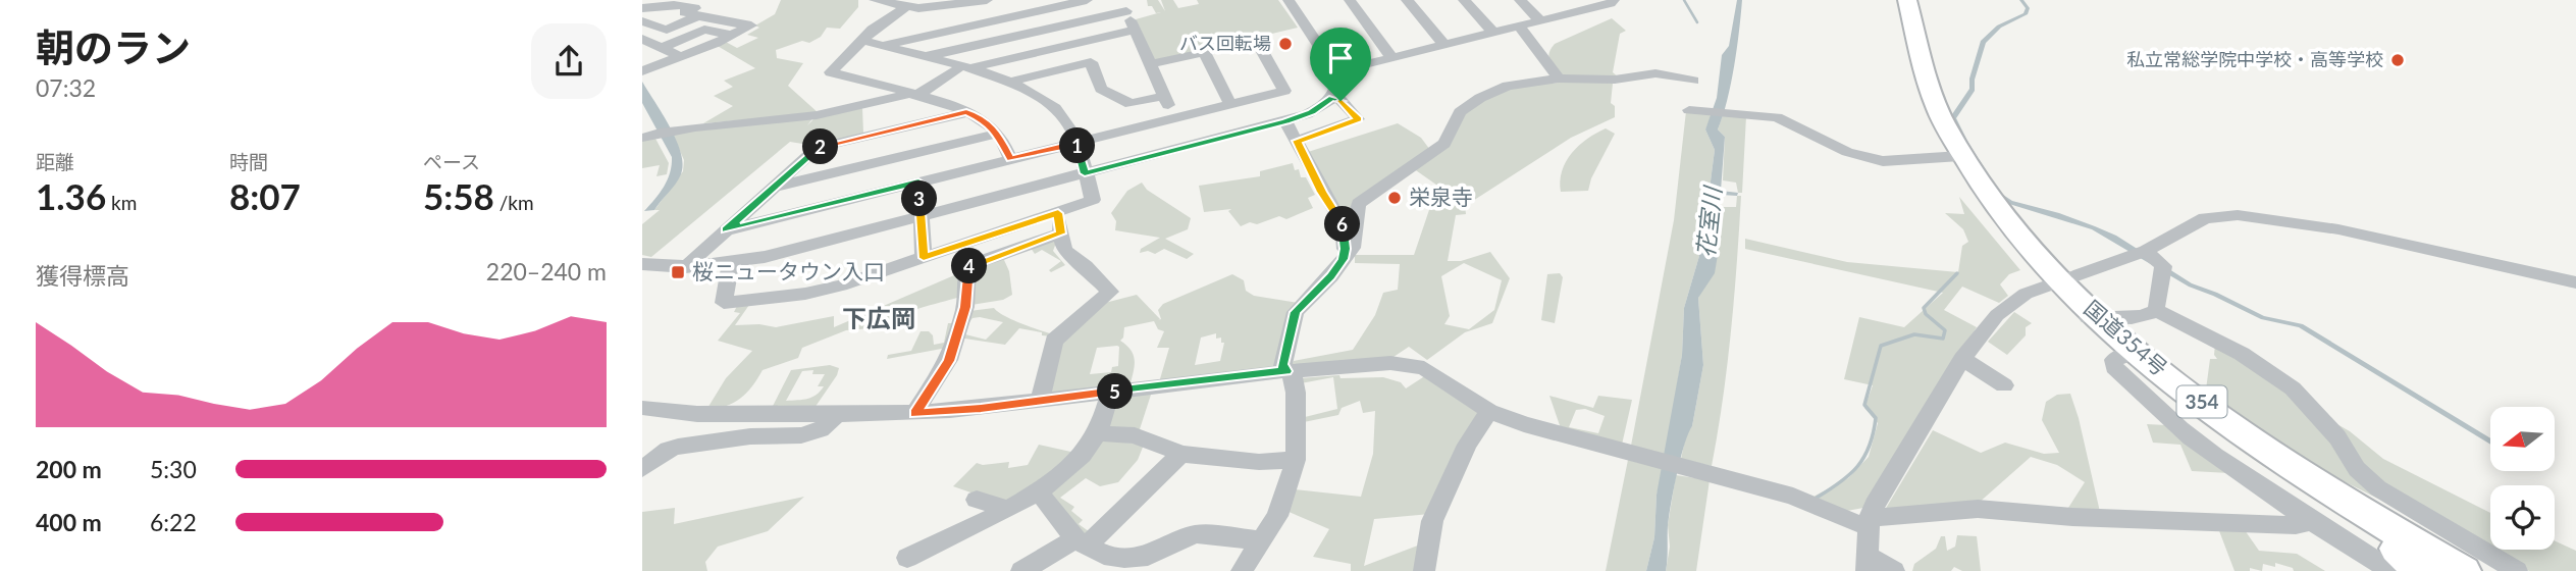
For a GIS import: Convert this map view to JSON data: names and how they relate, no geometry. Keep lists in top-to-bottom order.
{
  "streets": {
    "highway": ["国道354号", "354"]
  },
  "districts": ["下広岡"],
  "water": ["花室川"],
  "places": {
    "other": ["バス回転場", "私立常総学院中学校・高等学校", "栄泉寺"],
    "transit": ["桜ニュータウン入口"]
  },
  "north": "left",
  "page": {
    "heading": ["朝のラン", "07:32"],
    "stats": [
      ["距離", "1.36 km"],
      ["時間", "8:07"],
      ["ペース", "5:58 /km"]
    ],
    "pins": [
      "1",
      "2",
      "3",
      "6",
      "4",
      "5"
    ],
    "chart": ["獲得標高", "220–240 m"],
    "list": [
      {
        "name": "200 m",
        "note": "5:30"
      },
      {
        "name": "400 m",
        "note": "6:22"
      }
    ]
  }
}
